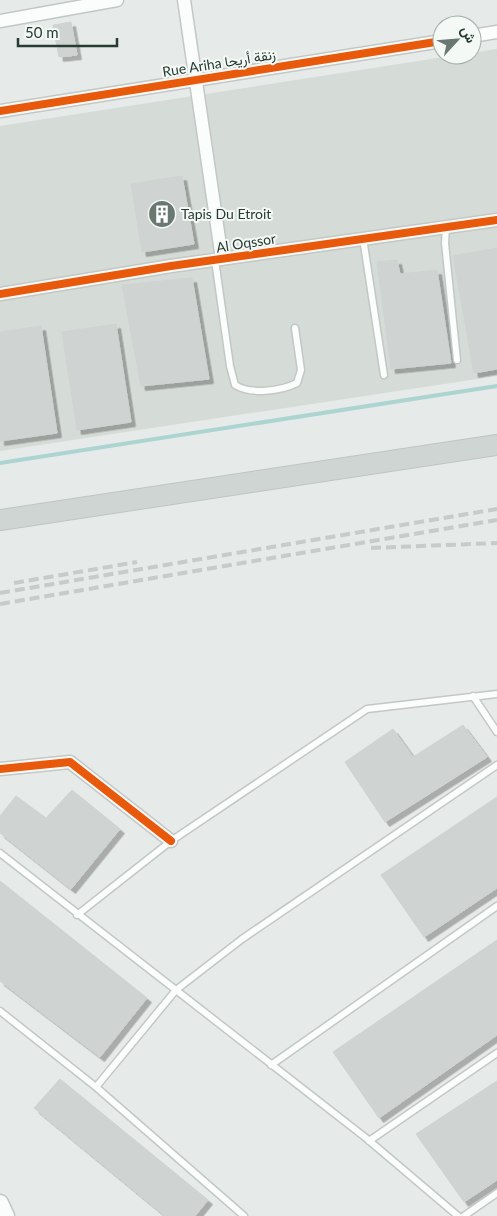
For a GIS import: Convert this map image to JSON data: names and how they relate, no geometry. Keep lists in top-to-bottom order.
{
  "streets": {
    "street": ["Rue Ariha زنقة أريحا", "Al Oqssor"]
  },
  "places": {
    "building": ["Tapis Du Etroit"]
  },
  "scale_bar": "50 m",
  "north": "top right"
}
